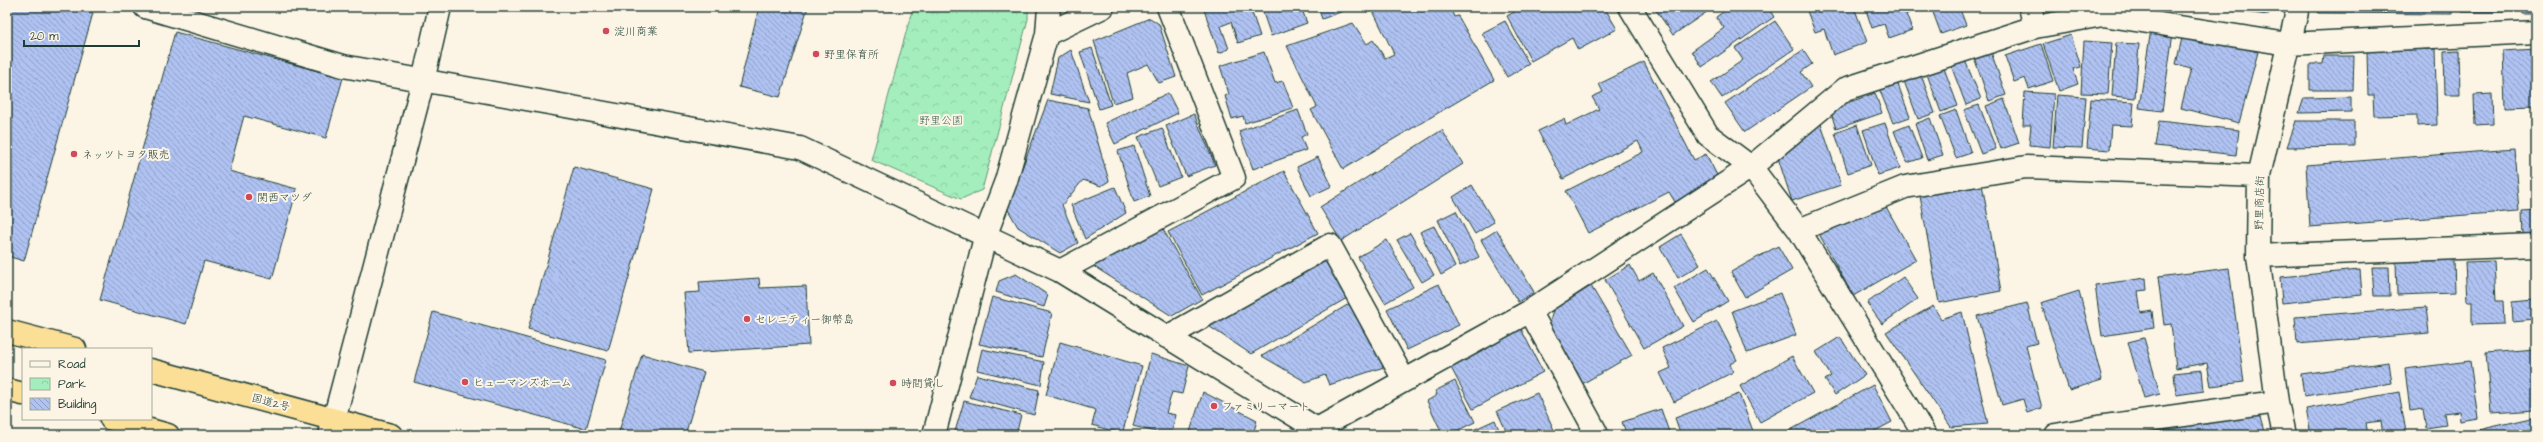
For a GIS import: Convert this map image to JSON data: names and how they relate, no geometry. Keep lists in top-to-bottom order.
{
  "streets": {
    "highway": ["国道2号"],
    "street": ["野里商店街"]
  },
  "parks": ["野里公園"],
  "places": [
    "淀川商業",
    "野里保育所",
    "ネッツトヨタ販売",
    "関西マツダ",
    "セレニティー御幣島",
    "ヒューマンズホーム",
    "時間貸し",
    "ファミリーマート"
  ],
  "legend": ["Road", "Park", "Building"],
  "scale_bar": "20 m"
}
